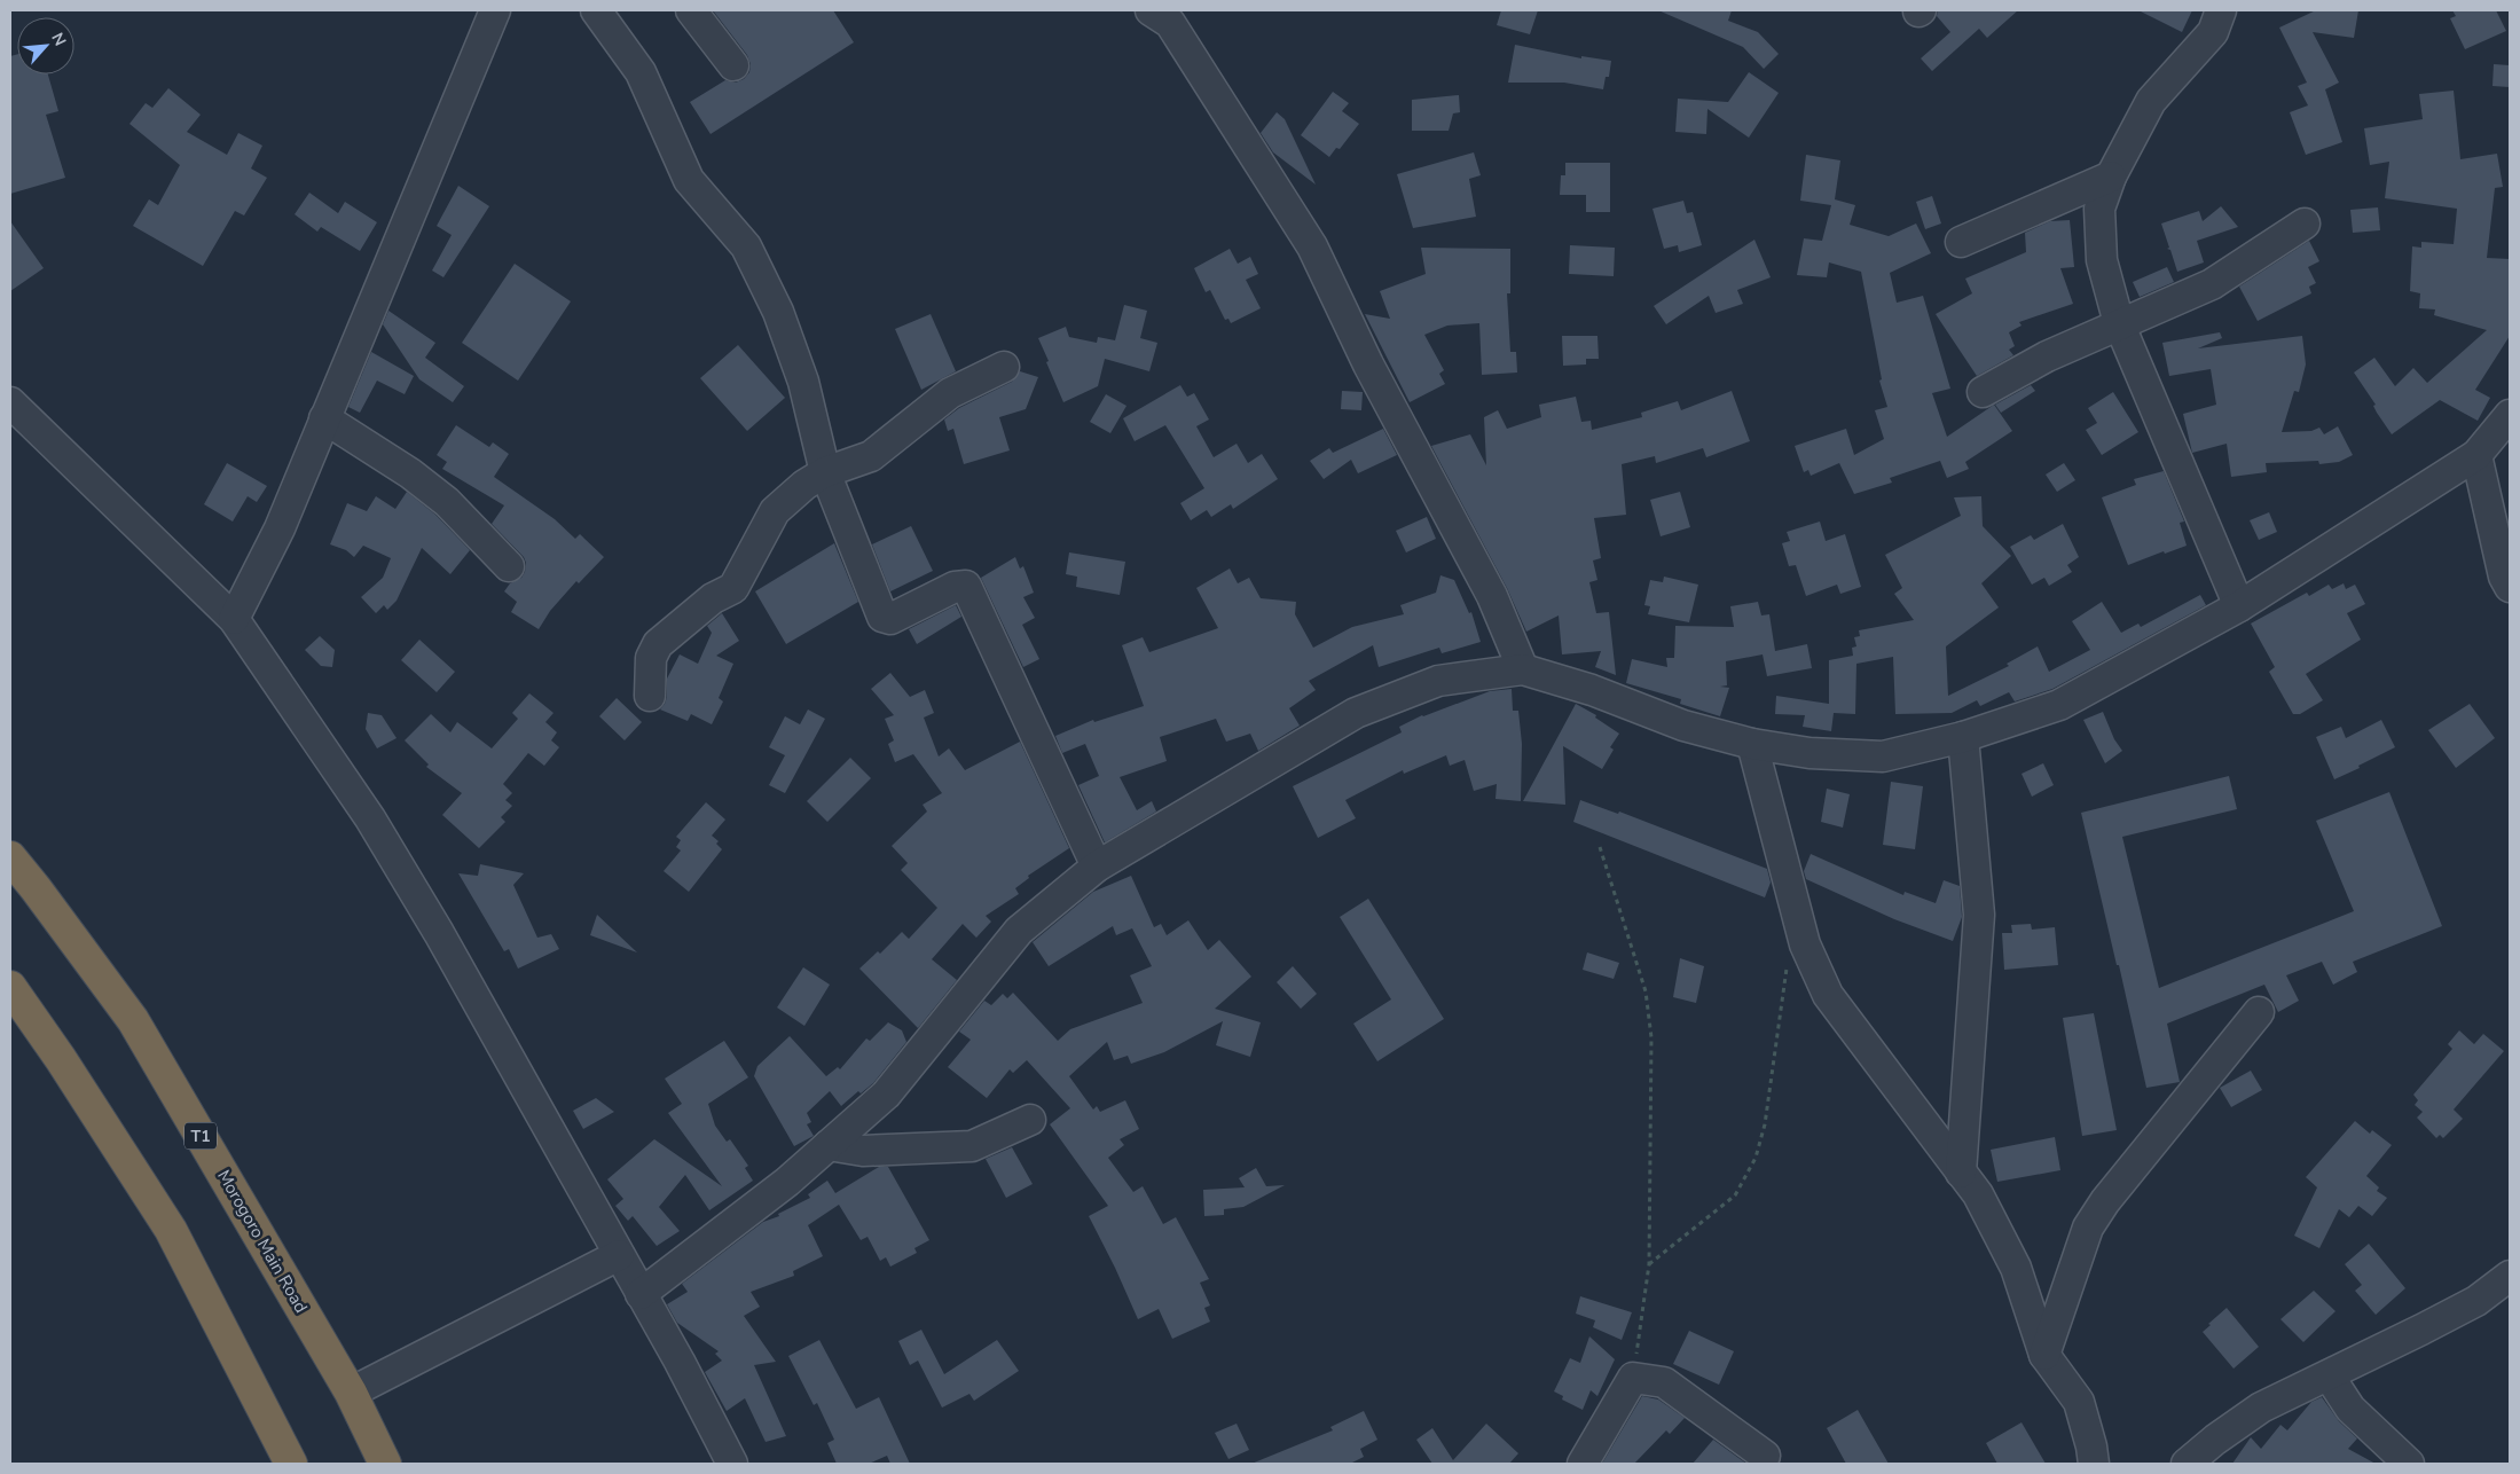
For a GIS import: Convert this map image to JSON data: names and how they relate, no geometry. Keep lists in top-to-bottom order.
{
  "streets": {
    "highway": ["T1", "Morogoro Main Road"]
  },
  "north": "top right"
}
